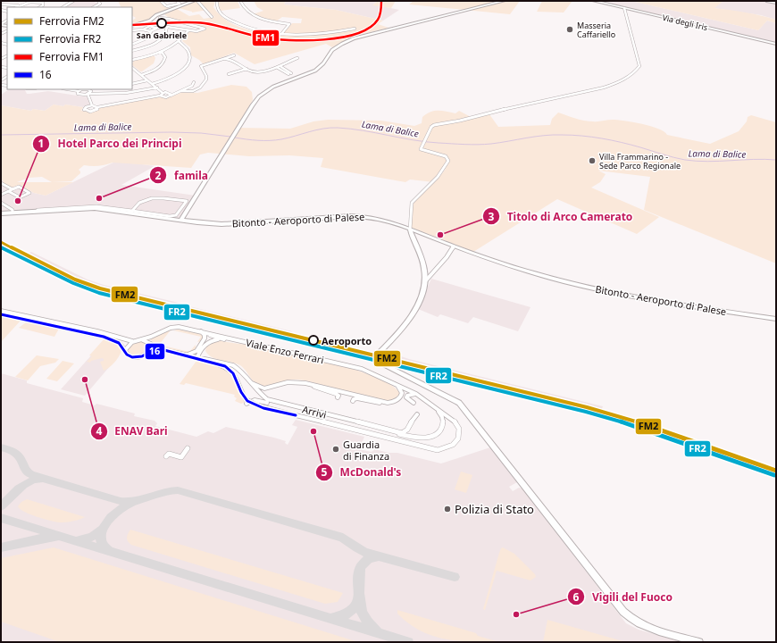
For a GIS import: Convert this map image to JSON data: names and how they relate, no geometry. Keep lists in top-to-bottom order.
{
  "streets": {
    "main road": ["Via degli Iris", "Bitonto - Aeroporto di Palese"],
    "street": ["Viale Enzo Ferrari", "Arrivi"]
  },
  "water": ["Lama di Balice"],
  "places": [
    "San Gabriele",
    "Masseria Caffariello",
    "Villa Frammarino - Sede Parco Regionale",
    "famila",
    "Hotel Parco dei Principi",
    "Titolo di Arco Camerato",
    "Aeroporto",
    "ENAV Bari",
    "McDonald's",
    "Guardia di Finanza",
    "Polizia di Stato",
    "Vigili del Fuoco"
  ],
  "lines": [
    "rail line FM1",
    "rail line FM2",
    "rail line FR2",
    "transit line 16"
  ],
  "legend": [
    "Ferrovia FM2",
    "Ferrovia FR2",
    "Ferrovia FM1",
    "16"
  ]
}
